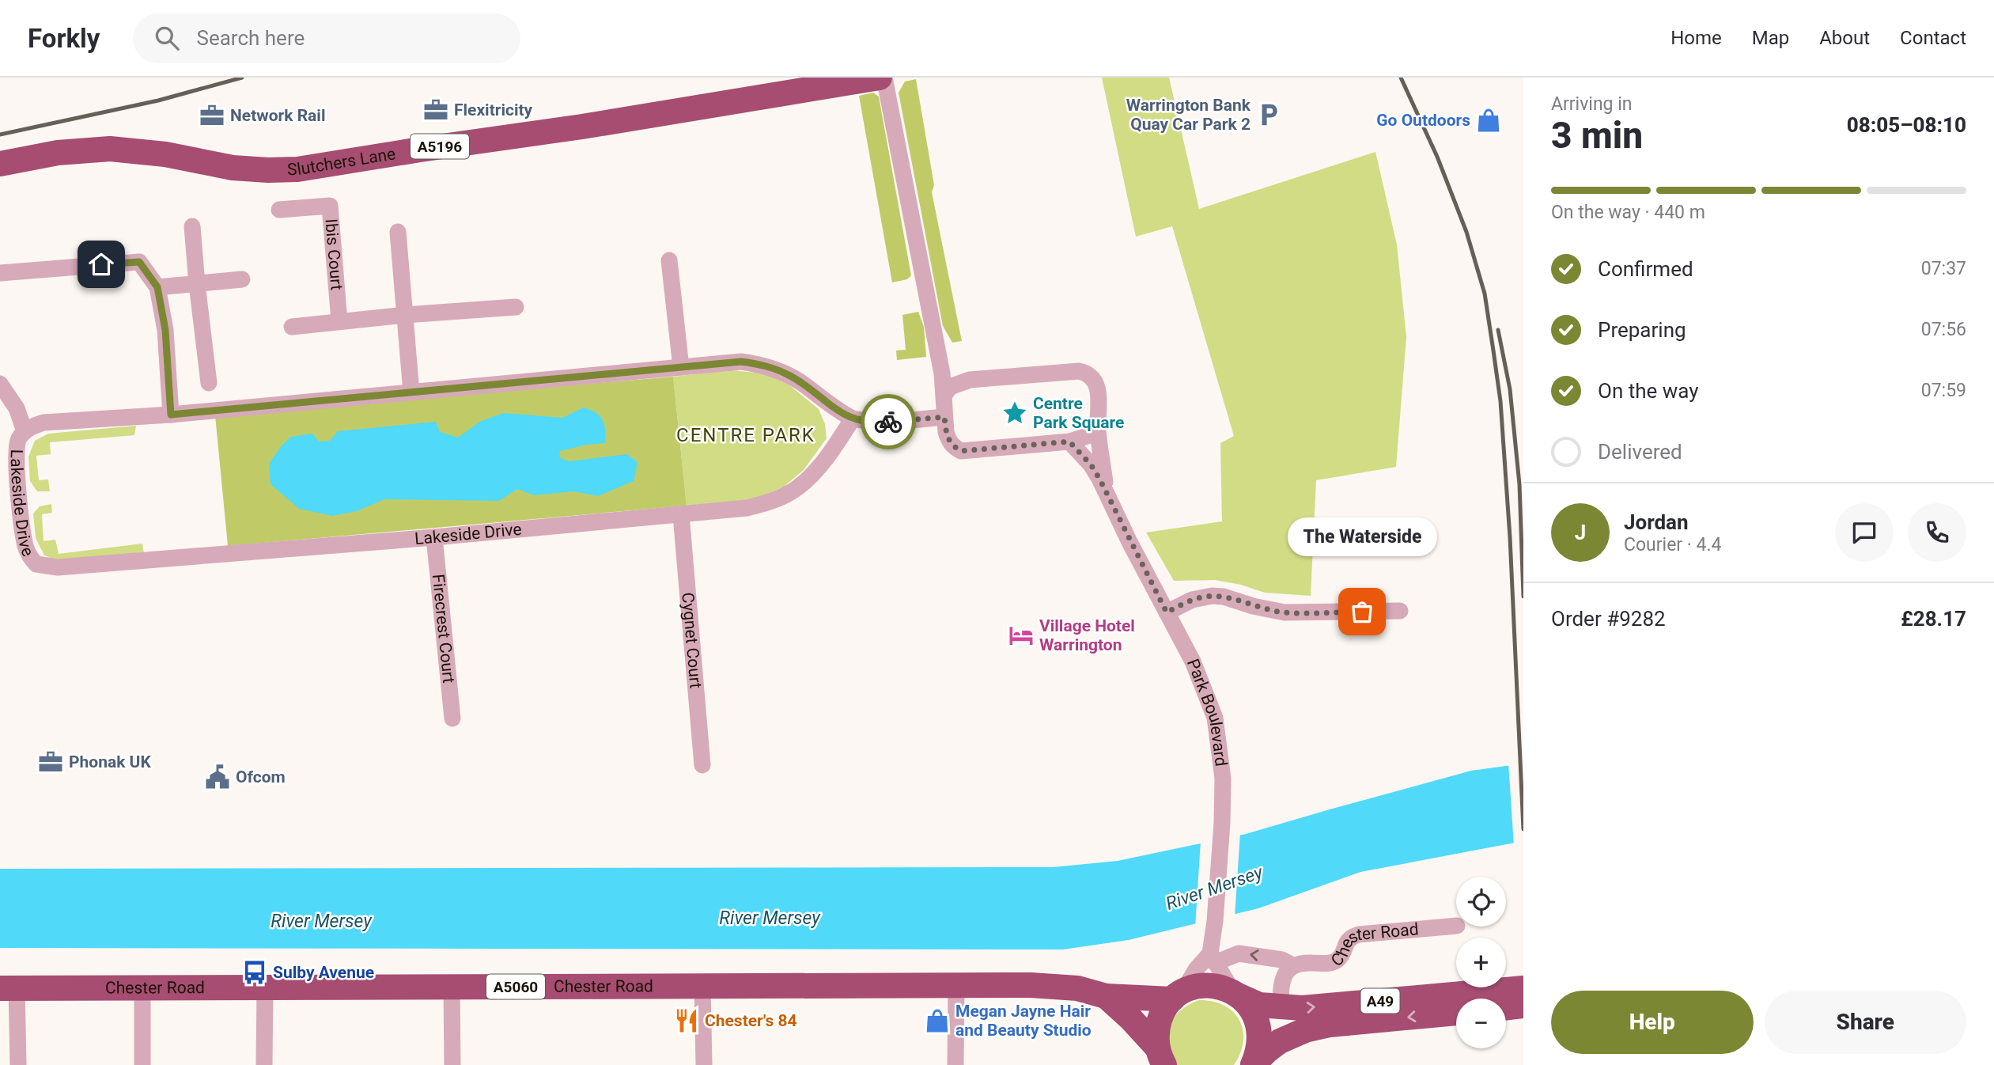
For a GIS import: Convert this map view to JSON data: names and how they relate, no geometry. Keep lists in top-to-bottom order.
{
  "streets": {
    "highway": [
      "A5196",
      "Slutchers Lane",
      "Chester Road",
      "A5060",
      "A49"
    ],
    "street": [
      "Ibis Court",
      "Lakeside Drive",
      "Firecrest Court",
      "Cygnet Court",
      "Park Boulevard"
    ]
  },
  "crossings": [
    ["Lakeside Drive", "Firecrest Court"],
    ["Lakeside Drive", "Cygnet Court"],
    ["Park Boulevard", "Chester Road"],
    ["Chester Road", "A49"]
  ],
  "districts": ["CENTRE PARK"],
  "water": ["River Mersey"],
  "places": {
    "office": ["Flexitricity", "Network Rail", "Phonak UK"],
    "parking": ["Warrington Bank Quay Car Park 2"],
    "shop": ["Go Outdoors", "Megan Jayne Hair and Beauty Studio"],
    "place": ["Centre Park Square"],
    "other": ["The Waterside"],
    "hotel": ["Village Hotel Warrington"],
    "public building": ["Ofcom"],
    "bus stop": ["Sulby Avenue"],
    "restaurant": ["Chester's 84"]
  },
  "page": {
    "header": "Forkly",
    "search": "Search here",
    "nav": [
      "Home",
      "Map",
      "About",
      "Contact"
    ],
    "heading": ["3 min", "Arriving in", "08:05–08:10"],
    "panel": [
      "Jordan",
      "Courier · 4.4",
      "Order #9282",
      "£28.17"
    ],
    "bar": "On the way · 440 m",
    "list": [
      ["Confirmed", "07:37"],
      ["Preparing", "07:56"],
      ["On the way", "07:59"],
      "Delivered"
    ],
    "round": "J",
    "bubble": "The Waterside",
    "map_buttons": ["+", "−"],
    "buttons": ["Help", "Share"]
  }
}
